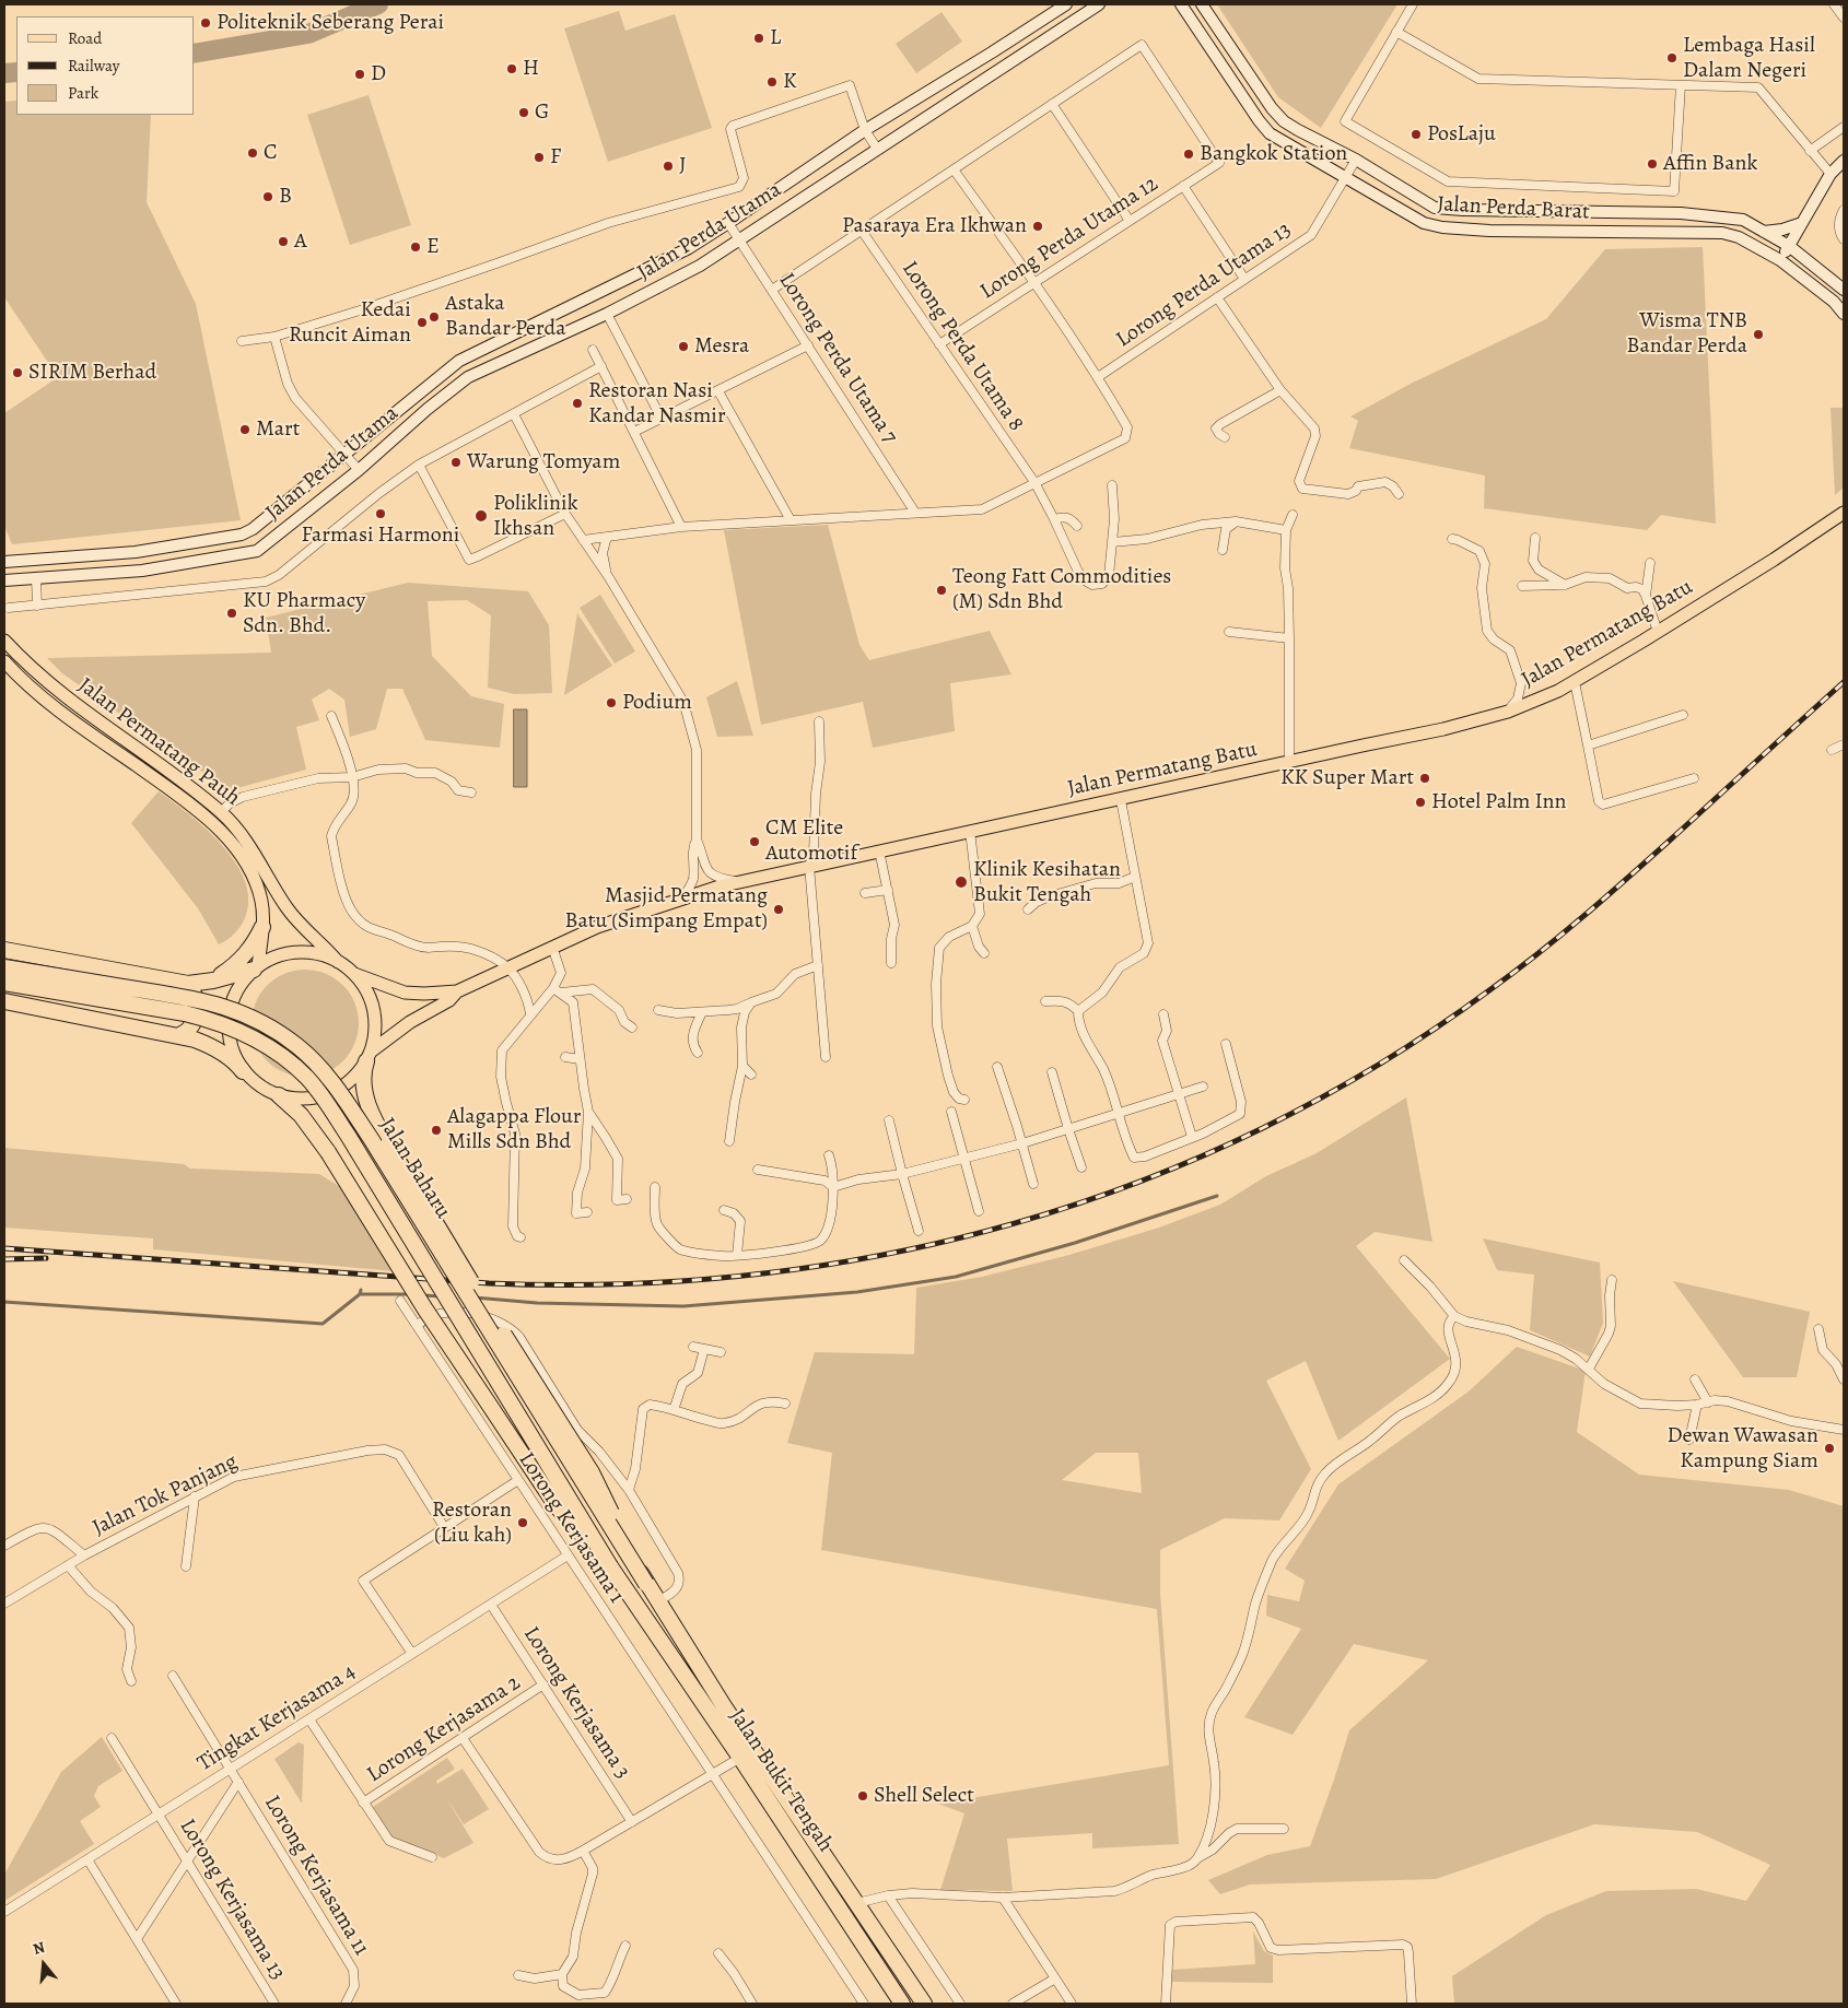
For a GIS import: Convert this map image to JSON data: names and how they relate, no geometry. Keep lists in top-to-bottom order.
{
  "streets": {
    "highway": ["Jalan Baharu", "Jalan Bukit Tengah"],
    "main road": ["Jalan Permatang Batu", "Jalan Permatang Pauh"],
    "street": [
      "Jalan Perda Barat",
      "Jalan Perda Utama",
      "Lorong Perda Utama 12",
      "Lorong Perda Utama 13",
      "Lorong Perda Utama 8",
      "Lorong Perda Utama 7",
      "Jalan Tok Panjang",
      "Lorong Kerjasama 1",
      "Lorong Kerjasama 3",
      "Tingkat Kerjasama 4",
      "Lorong Kerjasama 2",
      "Lorong Kerjasama 11",
      "Lorong Kerjasama 13"
    ]
  },
  "crossings": [
    ["Jalan Perda Barat", "Lorong Perda Utama 13"],
    ["Jalan Perda Utama", "Lorong Perda Utama 7"],
    ["Lorong Perda Utama 12", "Lorong Perda Utama 8"],
    ["Jalan Permatang Batu", "Jalan Permatang Pauh"],
    ["Jalan Baharu", "Jalan Bukit Tengah"],
    ["Lorong Kerjasama 1", "Tingkat Kerjasama 4"],
    ["Lorong Kerjasama 3", "Tingkat Kerjasama 4"],
    ["Lorong Kerjasama 3", "Lorong Kerjasama 2"],
    ["Tingkat Kerjasama 4", "Lorong Kerjasama 11"],
    ["Tingkat Kerjasama 4", "Lorong Kerjasama 13"]
  ],
  "places": [
    "Politeknik Seberang Perai",
    "L",
    "Lembaga Hasil Dalam Negeri",
    "H",
    "D",
    "K",
    "G",
    "PosLaju",
    "C",
    "Bangkok Station",
    "F",
    "Affin Bank",
    "J",
    "B",
    "Pasaraya Era Ikhwan",
    "A",
    "E",
    "Astaka Bandar Perda",
    "Kedai Runcit Aiman",
    "Wisma TNB Bandar Perda",
    "Mesra",
    "SIRIM Berhad",
    "Restoran Nasi Kandar Nasmir",
    "Mart",
    "Warung Tomyam",
    "Farmasi Harmoni",
    "Poliklinik Ikhsan",
    "Teong Fatt Commodities (M) Sdn Bhd",
    "KU Pharmacy Sdn. Bhd.",
    "Podium",
    "KK Super Mart",
    "Hotel Palm Inn",
    "CM Elite Automotif",
    "Klinik Kesihatan Bukit Tengah",
    "Masjid Permatang Batu (Simpang Empat)",
    "Alagappa Flour Mills Sdn Bhd",
    "Dewan Wawasan Kampung Siam",
    "Restoran (Liu kah)",
    "Shell Select"
  ],
  "legend": ["Road", "Railway", "Park"],
  "north": "top"
}
